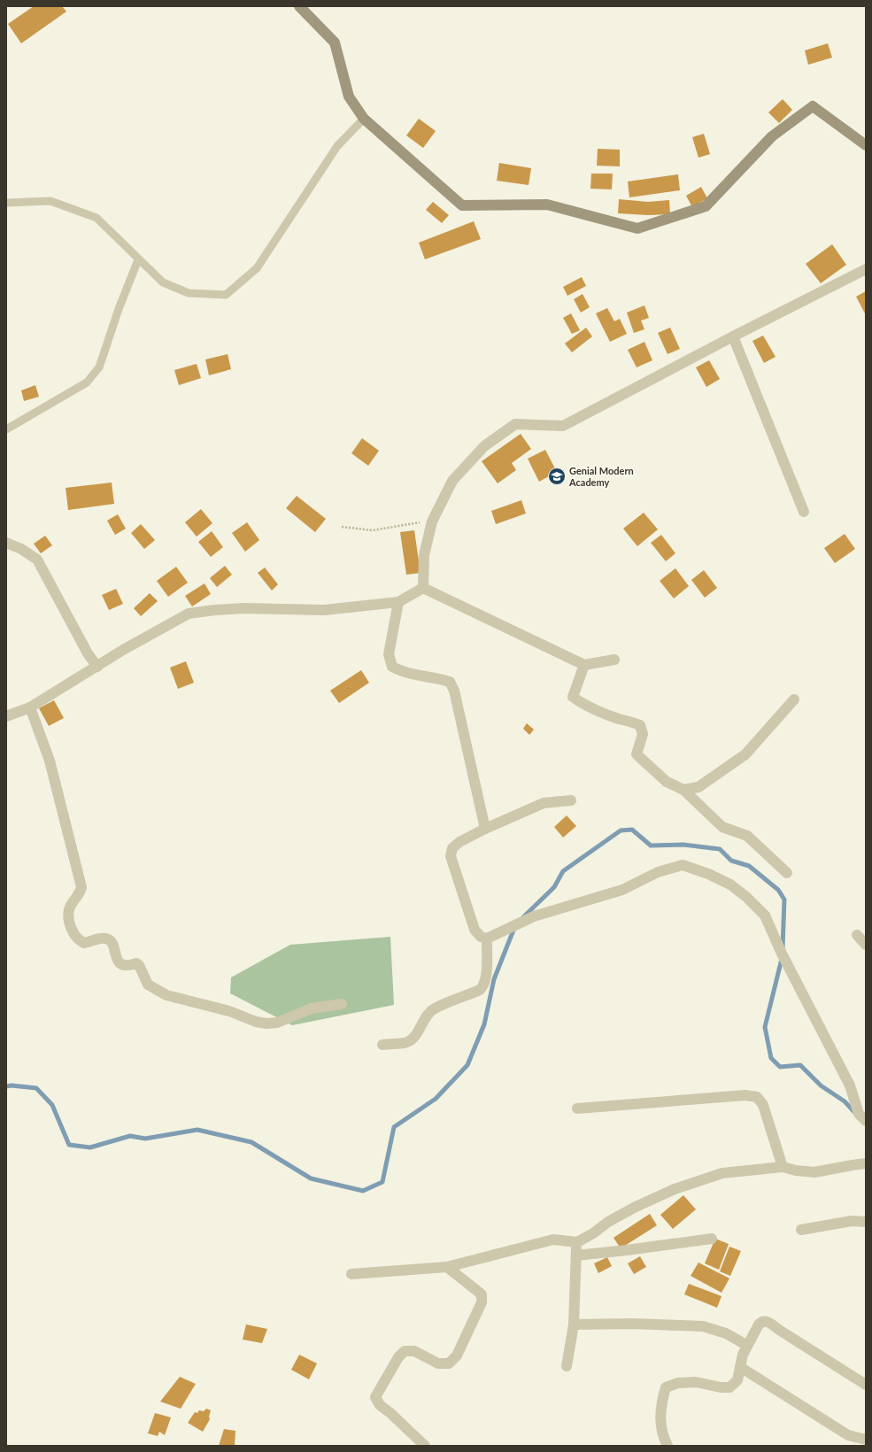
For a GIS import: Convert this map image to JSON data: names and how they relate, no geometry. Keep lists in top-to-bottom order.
{
  "places": {
    "school or university": ["Genial Modern Academy"]
  }
}
